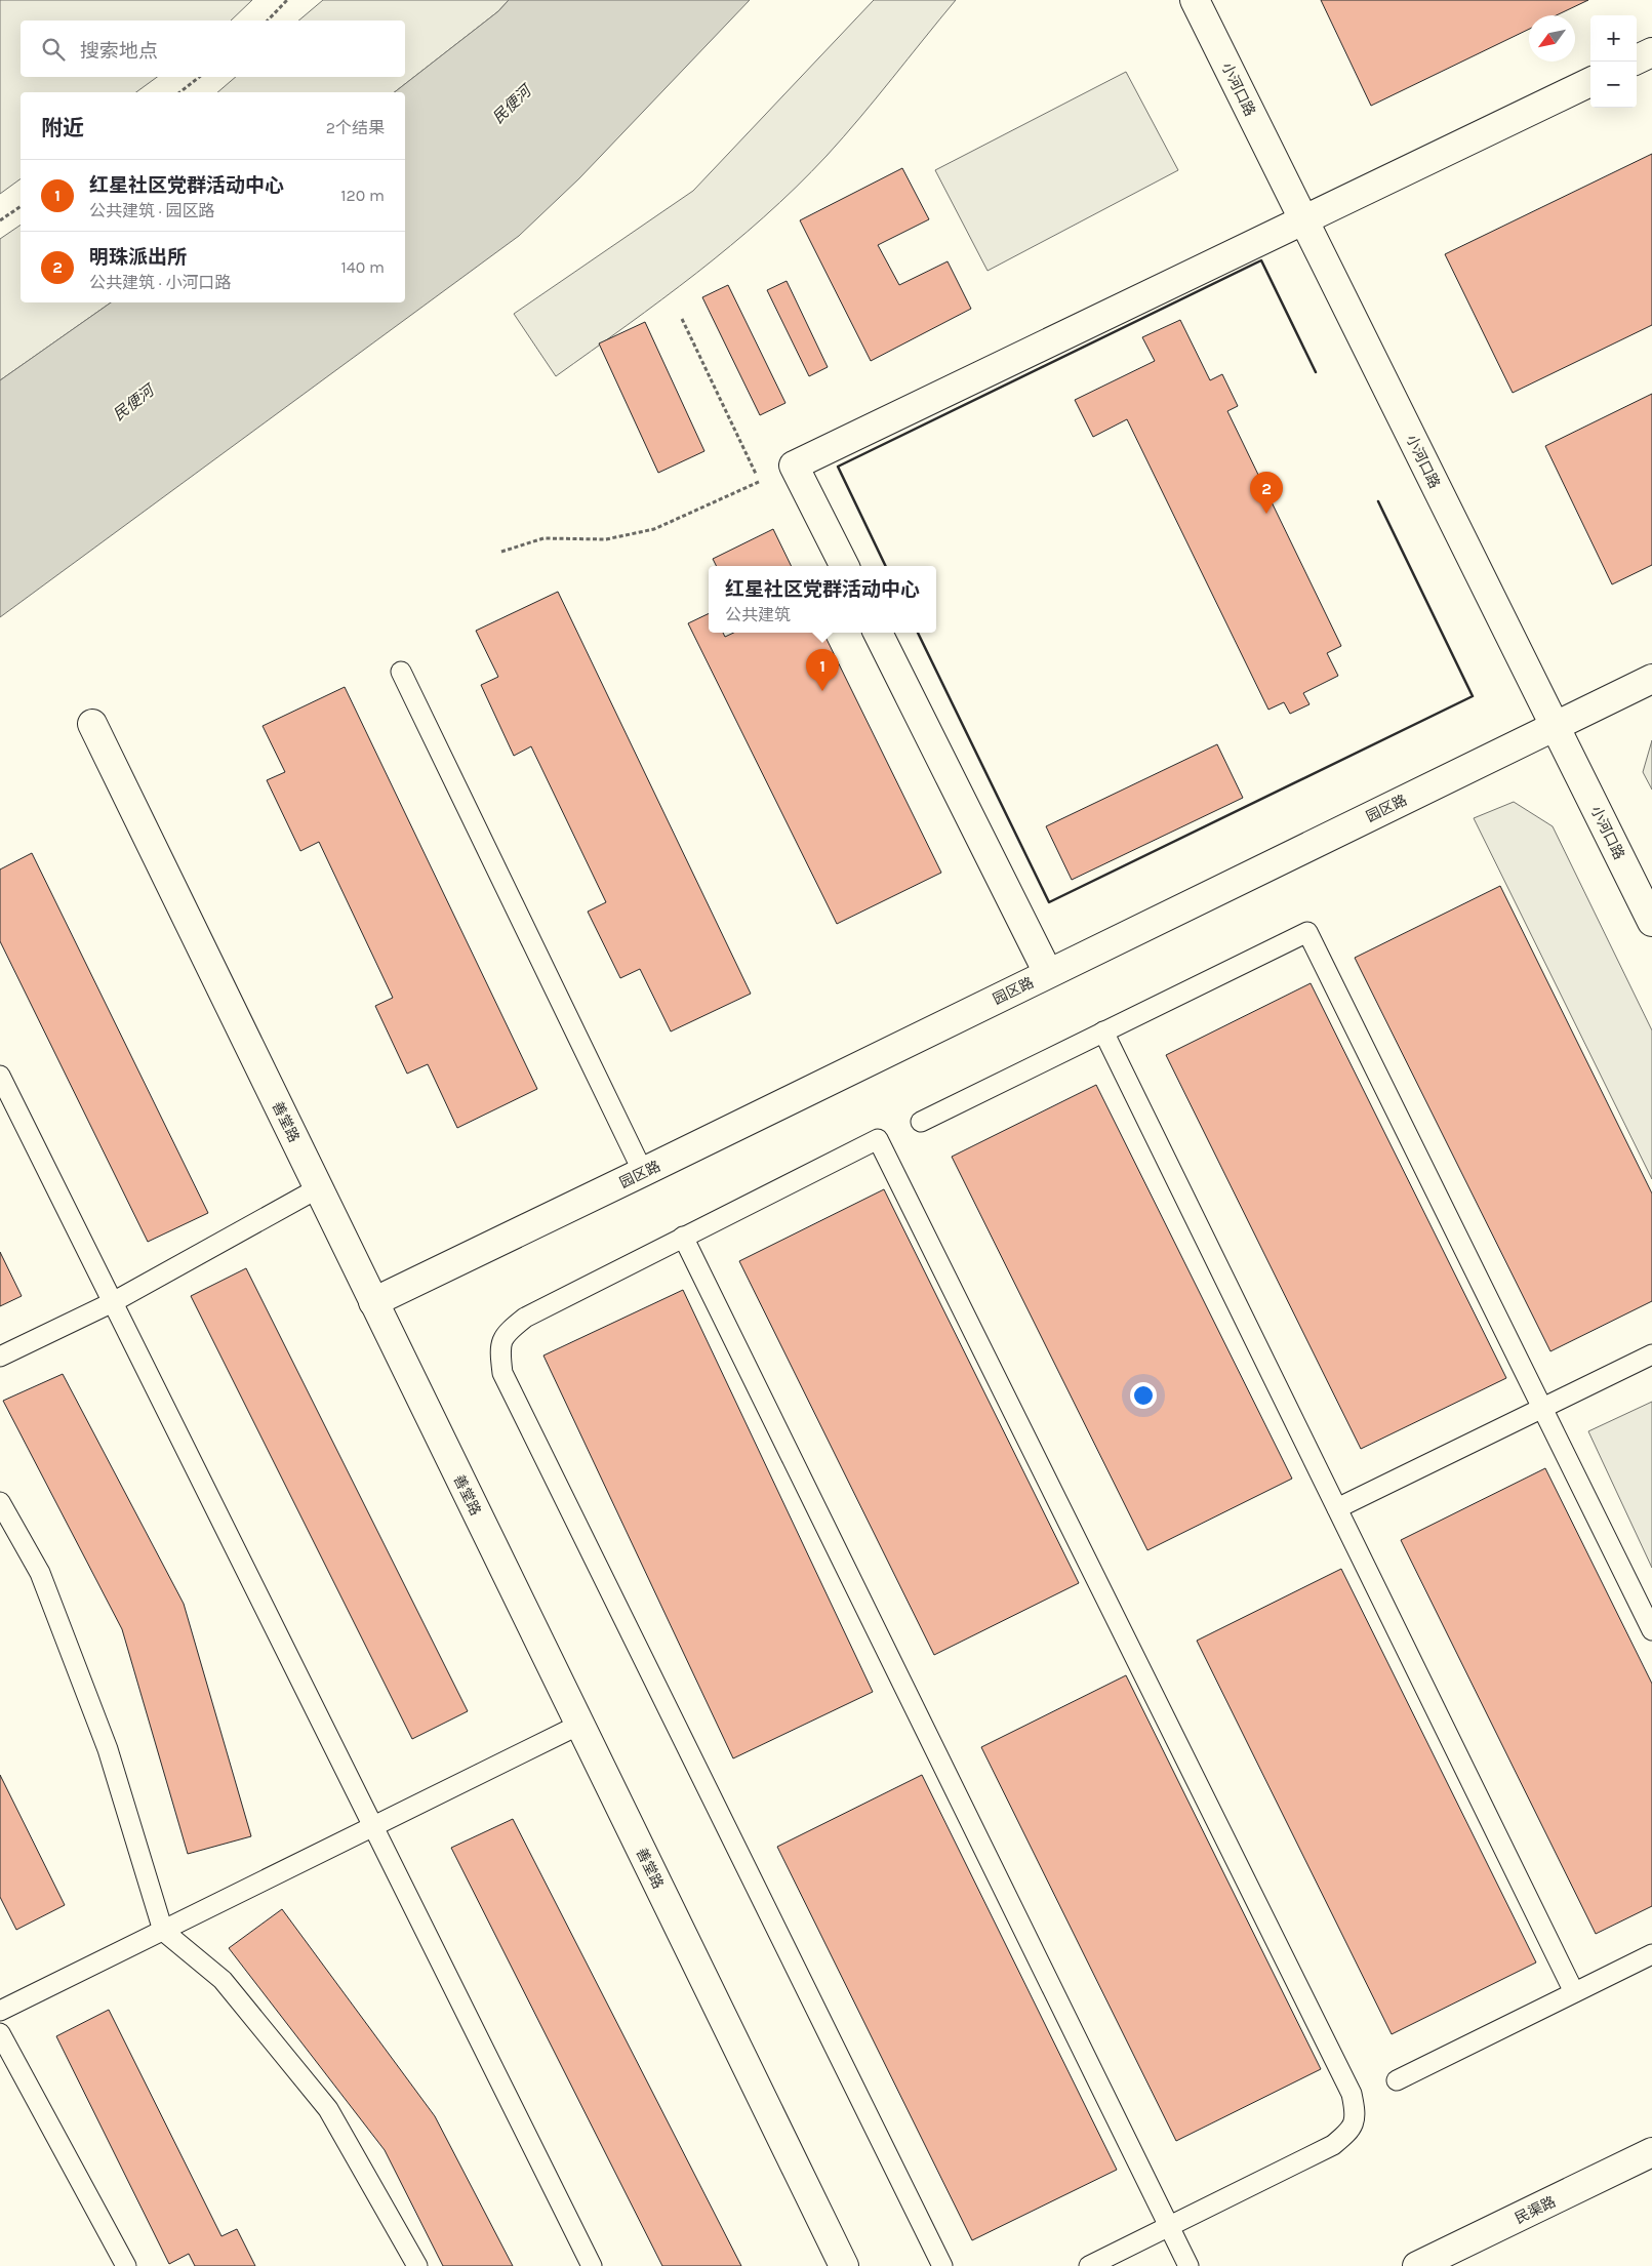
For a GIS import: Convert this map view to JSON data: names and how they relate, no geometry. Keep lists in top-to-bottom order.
{
  "streets": {
    "street": [
      "小河口路",
      "园区路",
      "善堂路",
      "民渠路"
    ]
  },
  "crossings": [
    ["小河口路", "园区路"],
    ["园区路", "善堂路"]
  ],
  "water": ["民便河"],
  "north": "bottom left",
  "page": {
    "map_buttons": ["+", "−"],
    "search": "搜索地点",
    "heading": ["附近", "2个结果"],
    "list": [
      {
        "mark": "1",
        "name": "红星社区党群活动中心",
        "note": "公共建筑 · 园区路",
        "value": "120 m"
      },
      {
        "mark": "2",
        "name": "明珠派出所",
        "note": "公共建筑 · 小河口路",
        "value": "140 m"
      }
    ],
    "pins": ["2", "1"],
    "popup": ["红星社区党群活动中心", "公共建筑"]
  }
}
